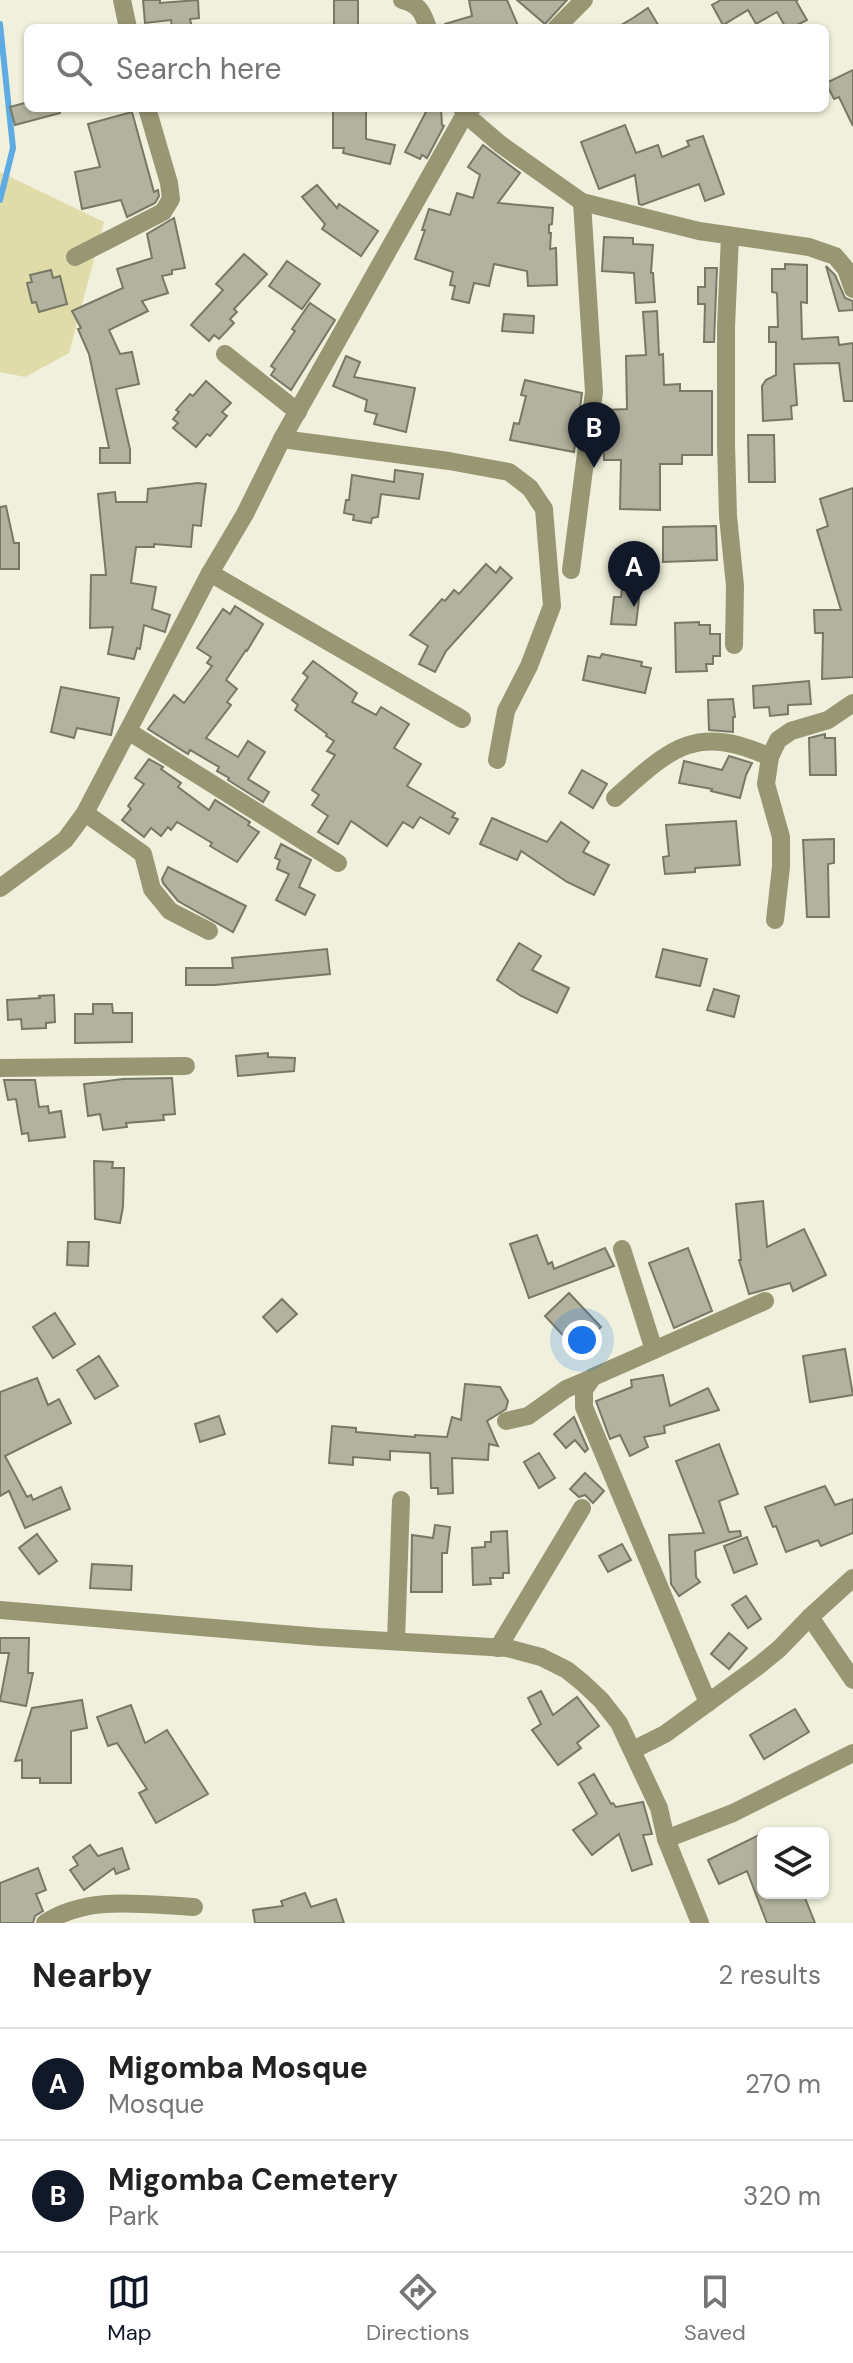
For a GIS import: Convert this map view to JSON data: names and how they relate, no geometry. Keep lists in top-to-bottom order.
{
  "page": {
    "search": "Search here",
    "pins": ["B", "A"],
    "heading": ["Nearby", "2 results"],
    "list": [
      {
        "mark": "A",
        "name": "Migomba Mosque",
        "note": "Mosque",
        "value": "270 m"
      },
      {
        "mark": "B",
        "name": "Migomba Cemetery",
        "note": "Park",
        "value": "320 m"
      }
    ],
    "nav": ["Map", "Directions", "Saved"]
  }
}
